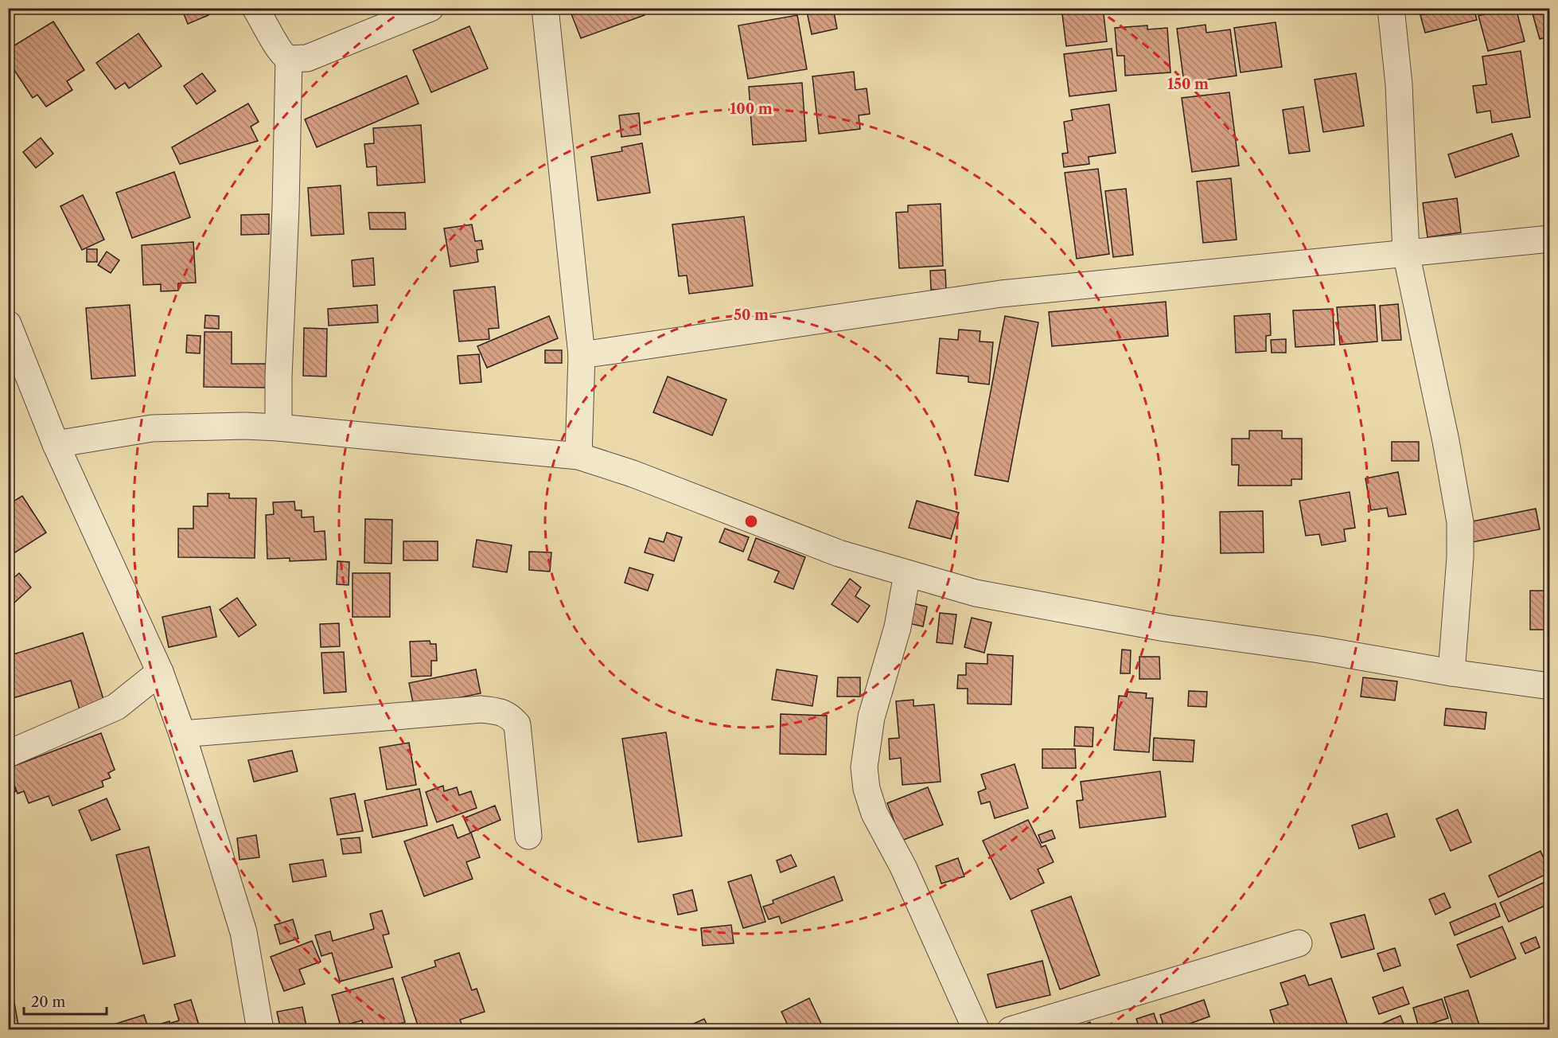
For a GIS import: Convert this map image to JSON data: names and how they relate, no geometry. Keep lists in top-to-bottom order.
{
  "scale_bar": "20 m",
  "rings": ["150 m", "100 m", "50 m"]
}
